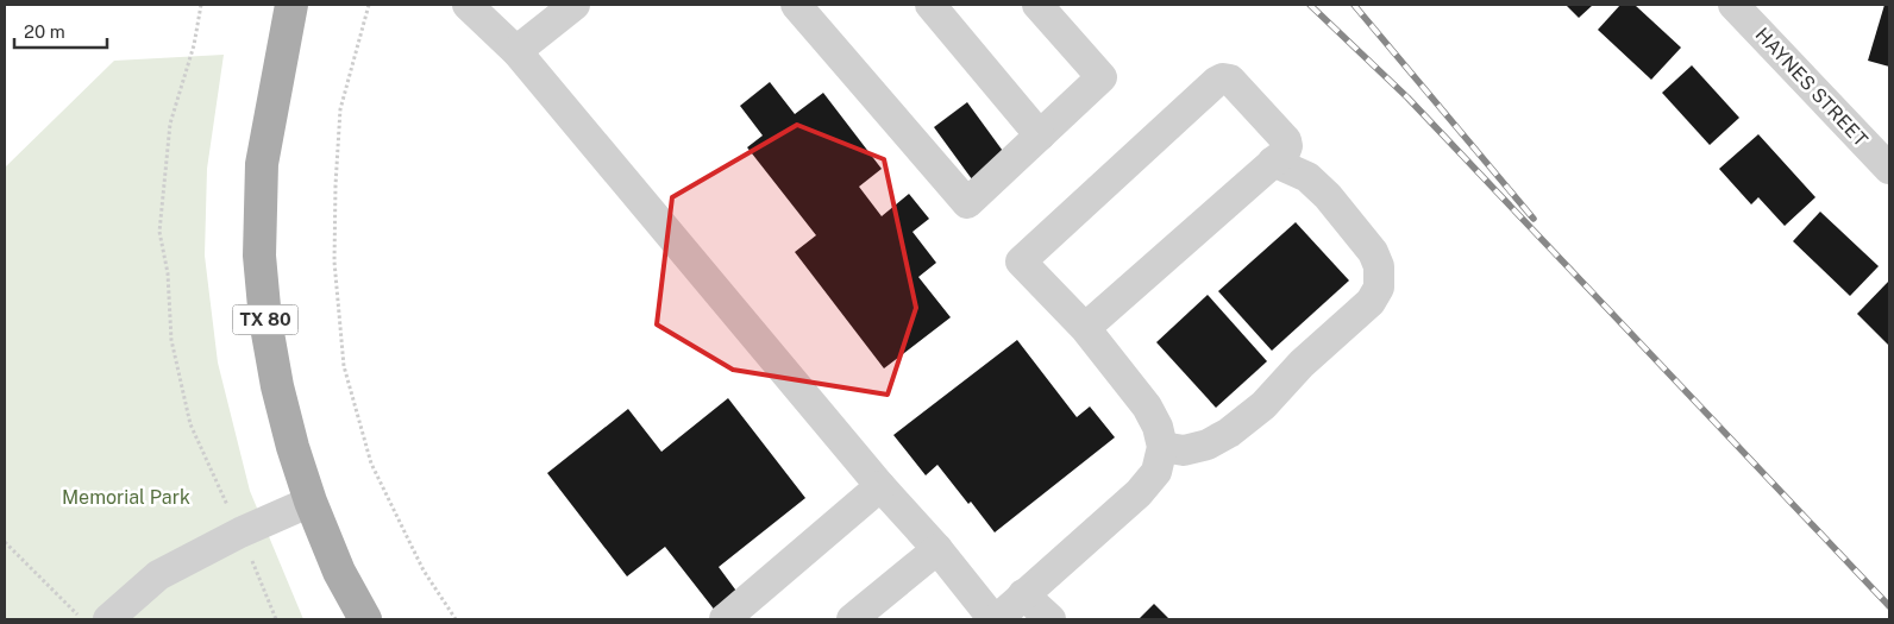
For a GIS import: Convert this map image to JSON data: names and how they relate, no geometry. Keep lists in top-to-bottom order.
{
  "streets": {
    "main road": ["TX 80"],
    "street": ["HAYNES STREET"]
  },
  "parks": ["Memorial Park"],
  "scale_bar": "20 m"
}
